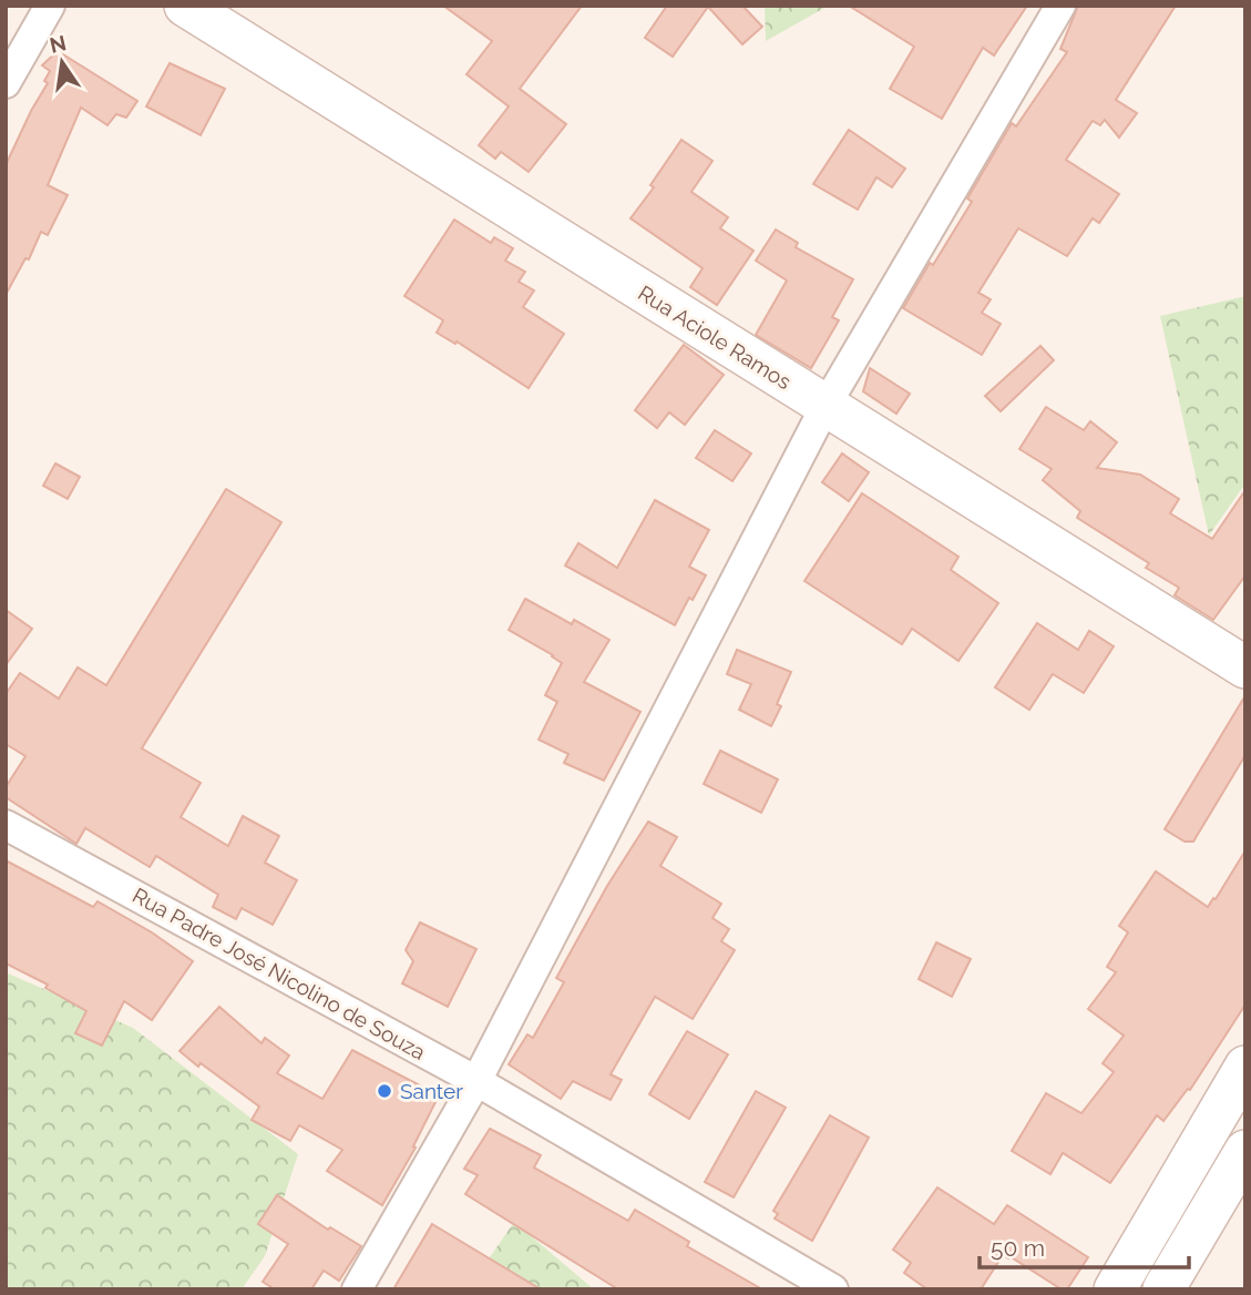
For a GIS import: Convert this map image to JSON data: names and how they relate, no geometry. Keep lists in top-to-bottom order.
{
  "streets": {
    "street": ["Rua Aciole Ramos", "Rua Padre José Nicolino de Souza"]
  },
  "places": ["Santer"],
  "scale_bar": "50 m",
  "north": "top"
}
